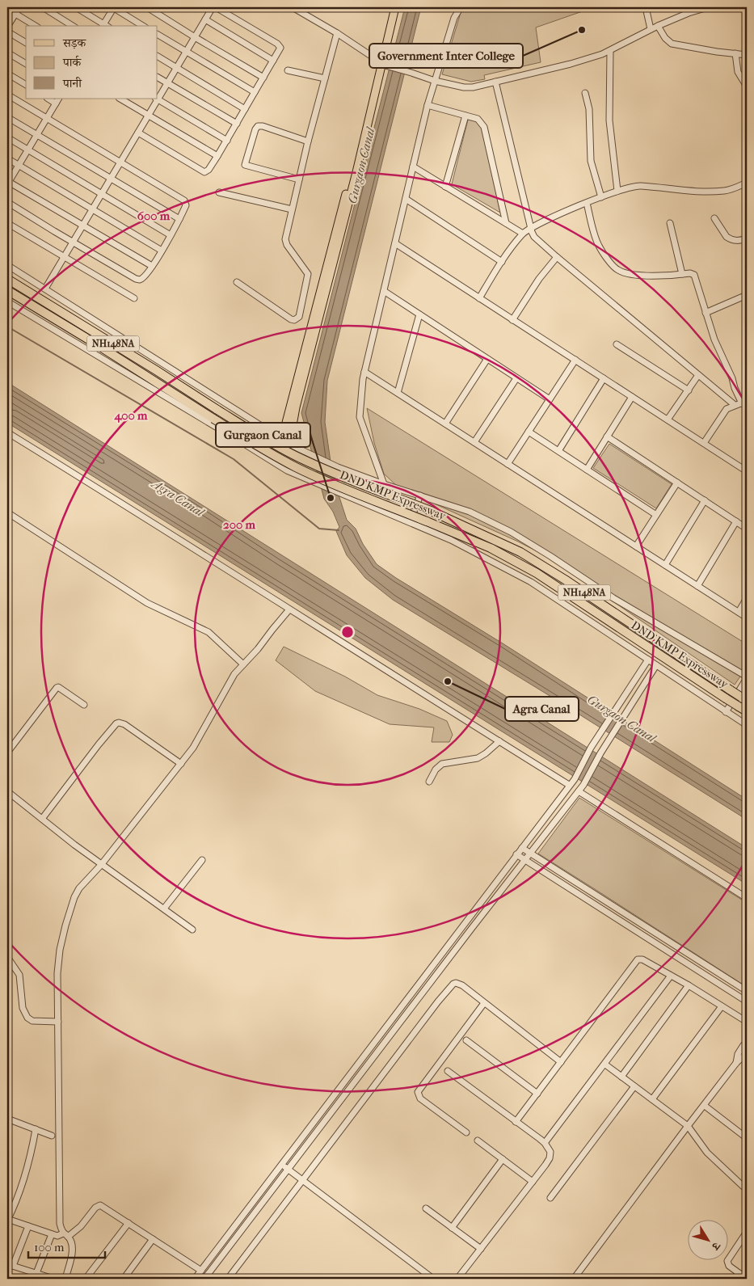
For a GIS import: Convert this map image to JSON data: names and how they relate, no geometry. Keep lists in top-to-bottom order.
{
  "streets": {
    "highway": ["NH148NA", "DND KMP Expressway"]
  },
  "water": ["Gurgaon Canal", "Agra Canal"],
  "places": ["Government Inter College", "Gurgaon Canal", "Agra Canal"],
  "legend": ["सड़क", "पार्क", "पानी"],
  "scale_bar": "100 m",
  "north": "bottom right",
  "rings": ["600 m", "400 m", "200 m"]
}
